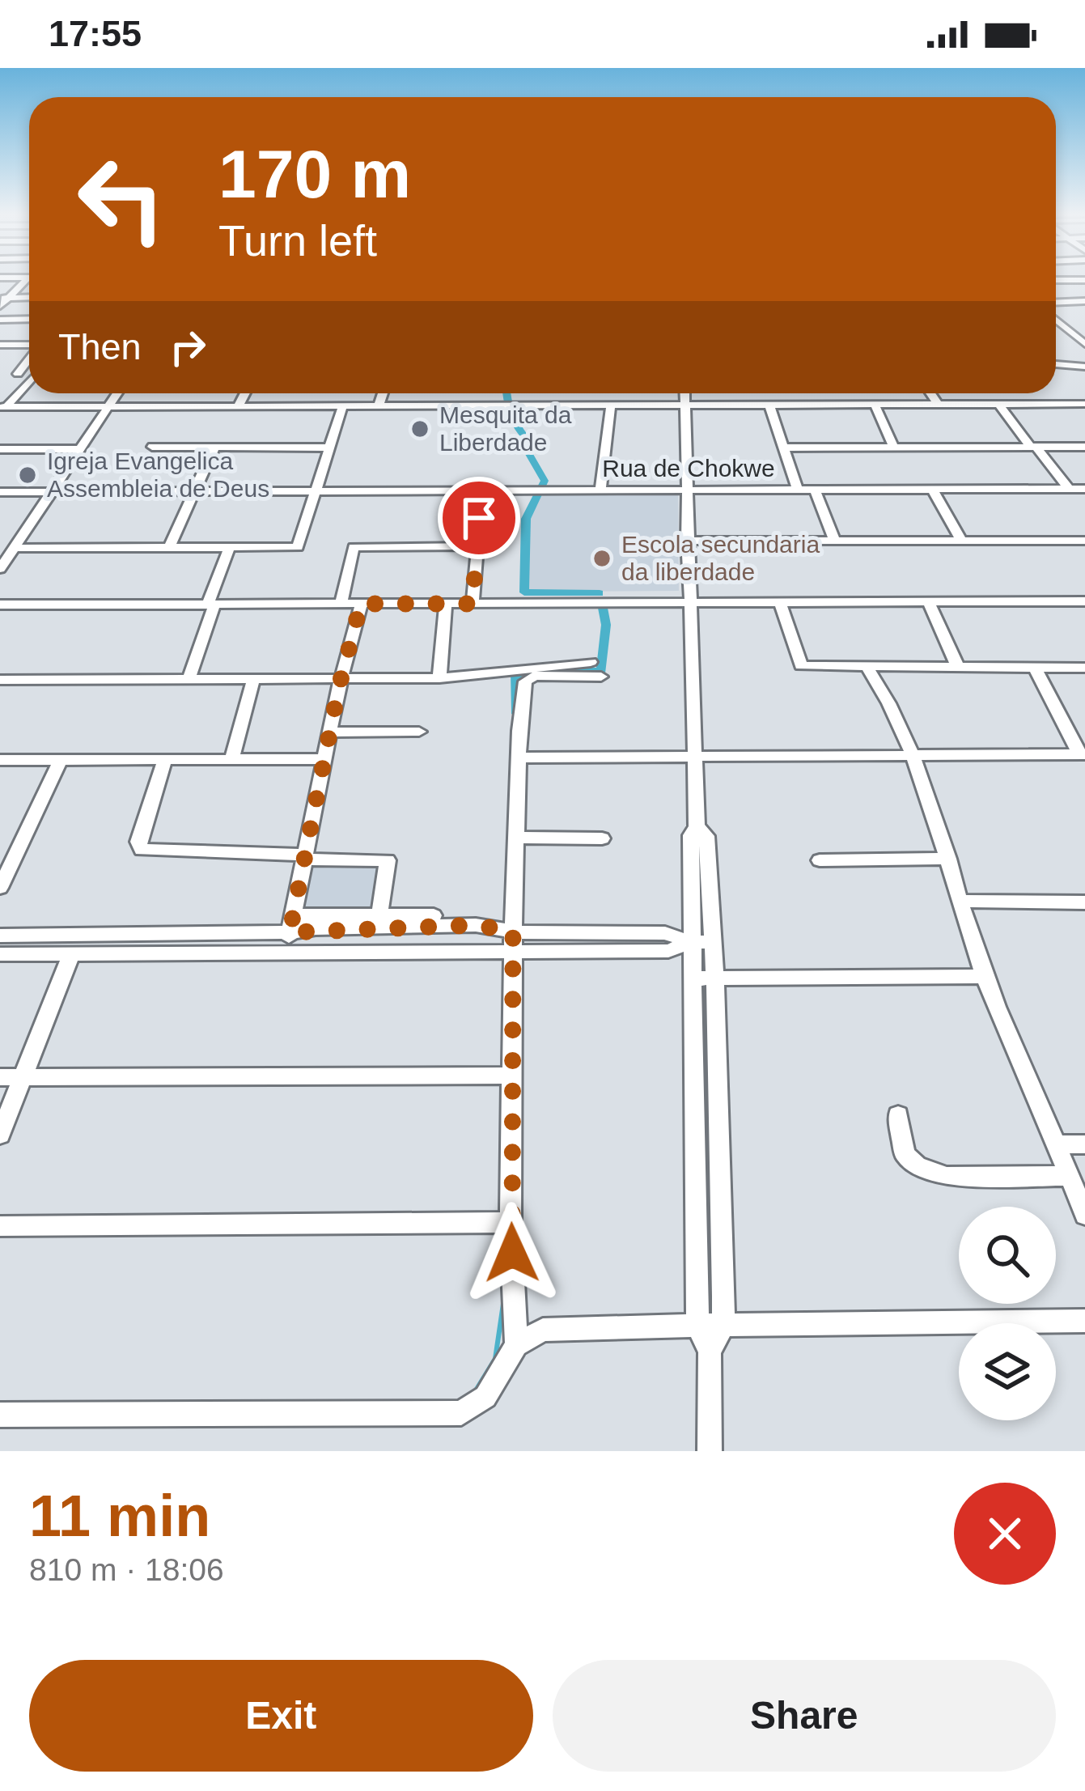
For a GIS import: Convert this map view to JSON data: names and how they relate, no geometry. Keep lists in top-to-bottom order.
{
  "streets": {
    "street": ["Rua de Chokwe"]
  },
  "places": ["Mesquita da Liberdade", "Igreja Evangelica Assembleia de Deus", "Escola secundaria da liberdade"],
  "page": {
    "status": "17:55",
    "turn": ["170 m", "Turn left"],
    "then": "Then",
    "heading": ["11 min", "810 m · 18:06"],
    "buttons": ["Exit", "Share"]
  }
}
